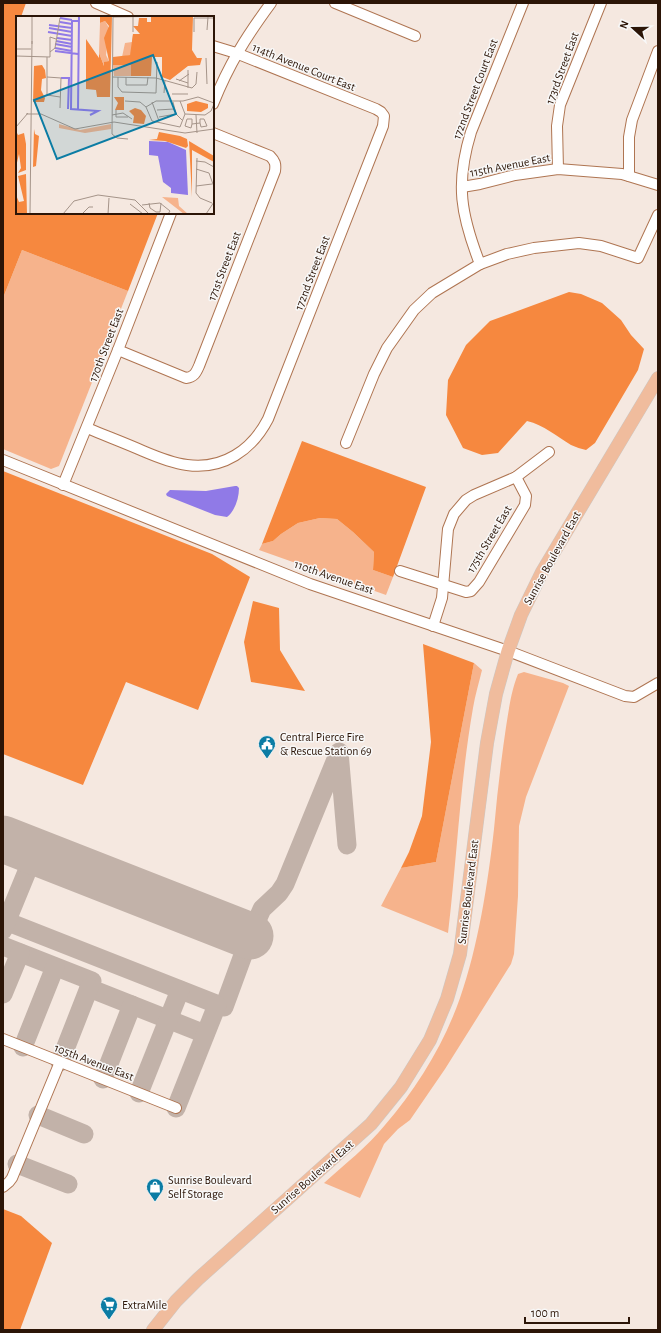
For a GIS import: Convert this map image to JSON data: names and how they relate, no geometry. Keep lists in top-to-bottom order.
{
  "streets": {
    "main road": ["Sunrise Boulevard East"],
    "street": [
      "114th Avenue Court East",
      "173rd Street East",
      "172nd Street Court East",
      "115th Avenue East",
      "171st Street East",
      "172nd Street East",
      "170th Street East",
      "175th Street East",
      "110th Avenue East",
      "105th Avenue East"
    ]
  },
  "crossings": [
    ["114th Avenue Court East", "172nd Street East"],
    ["173rd Street East", "115th Avenue East"],
    ["172nd Street Court East", "115th Avenue East"],
    ["171st Street East", "170th Street East"],
    ["172nd Street East", "170th Street East"],
    ["170th Street East", "110th Avenue East"],
    ["Sunrise Boulevard East", "110th Avenue East"]
  ],
  "places": {
    "public building": ["Central Pierce Fire & Rescue Station 69"],
    "shop": ["Sunrise Boulevard Self Storage"],
    "supermarket": ["ExtraMile"]
  },
  "scale_bar": "100 m",
  "north": "left"
}
